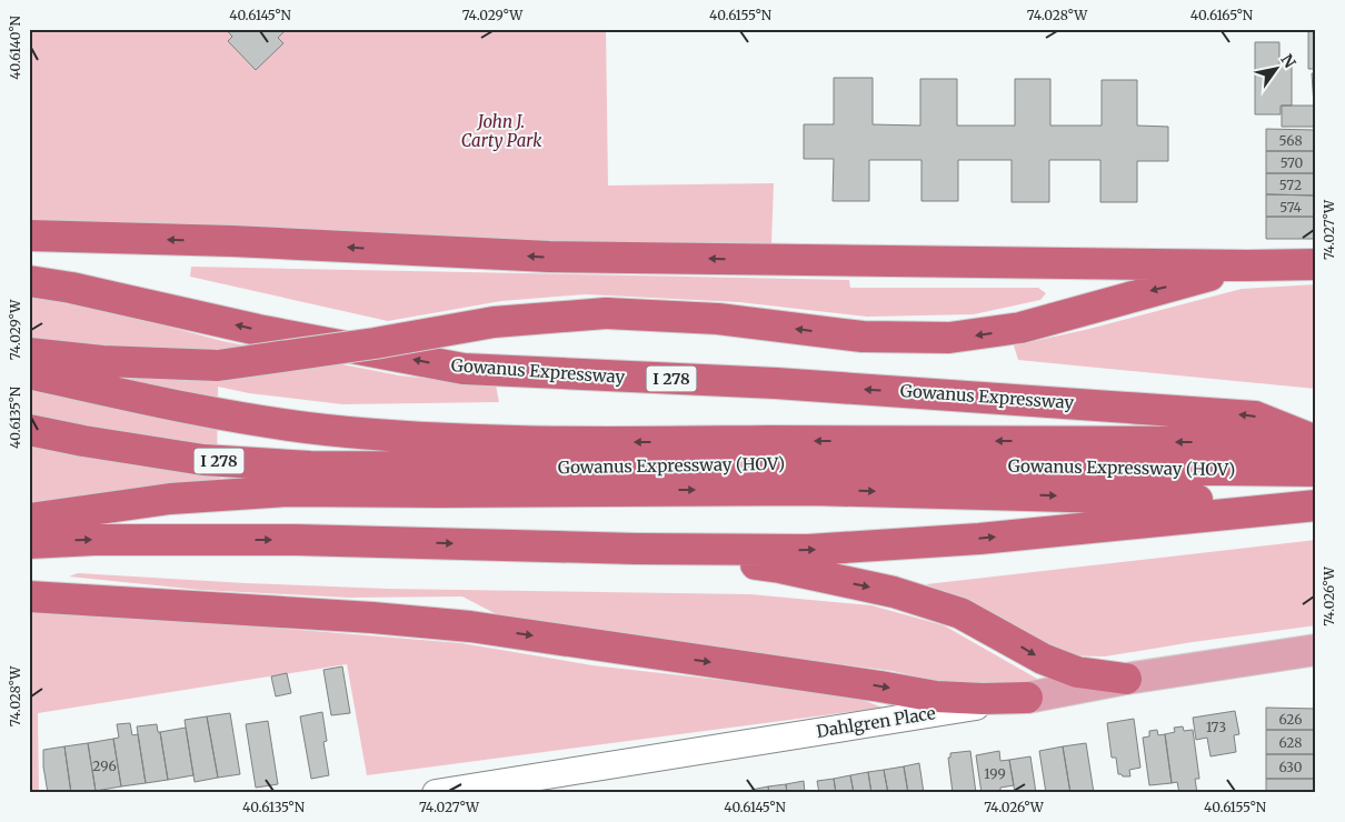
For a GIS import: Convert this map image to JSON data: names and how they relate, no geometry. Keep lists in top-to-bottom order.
{
  "streets": {
    "highway": ["Gowanus Expressway", "I 278", "Gowanus Expressway (HOV)"],
    "main road": ["Dahlgren Place"]
  },
  "parks": ["John J. Carty Park"],
  "house_numbers": [
    "568",
    "570",
    "572",
    "574",
    "626",
    "173",
    "628",
    "296",
    "630",
    "199"
  ],
  "north": "top right",
  "coordinates": [
    "40.6145°N",
    "74.029°W",
    "40.6155°N",
    "74.028°W",
    "40.6165°N",
    "40.6140°N",
    "74.027°W",
    "40.6135°N",
    "74.026°W"
  ]
}
